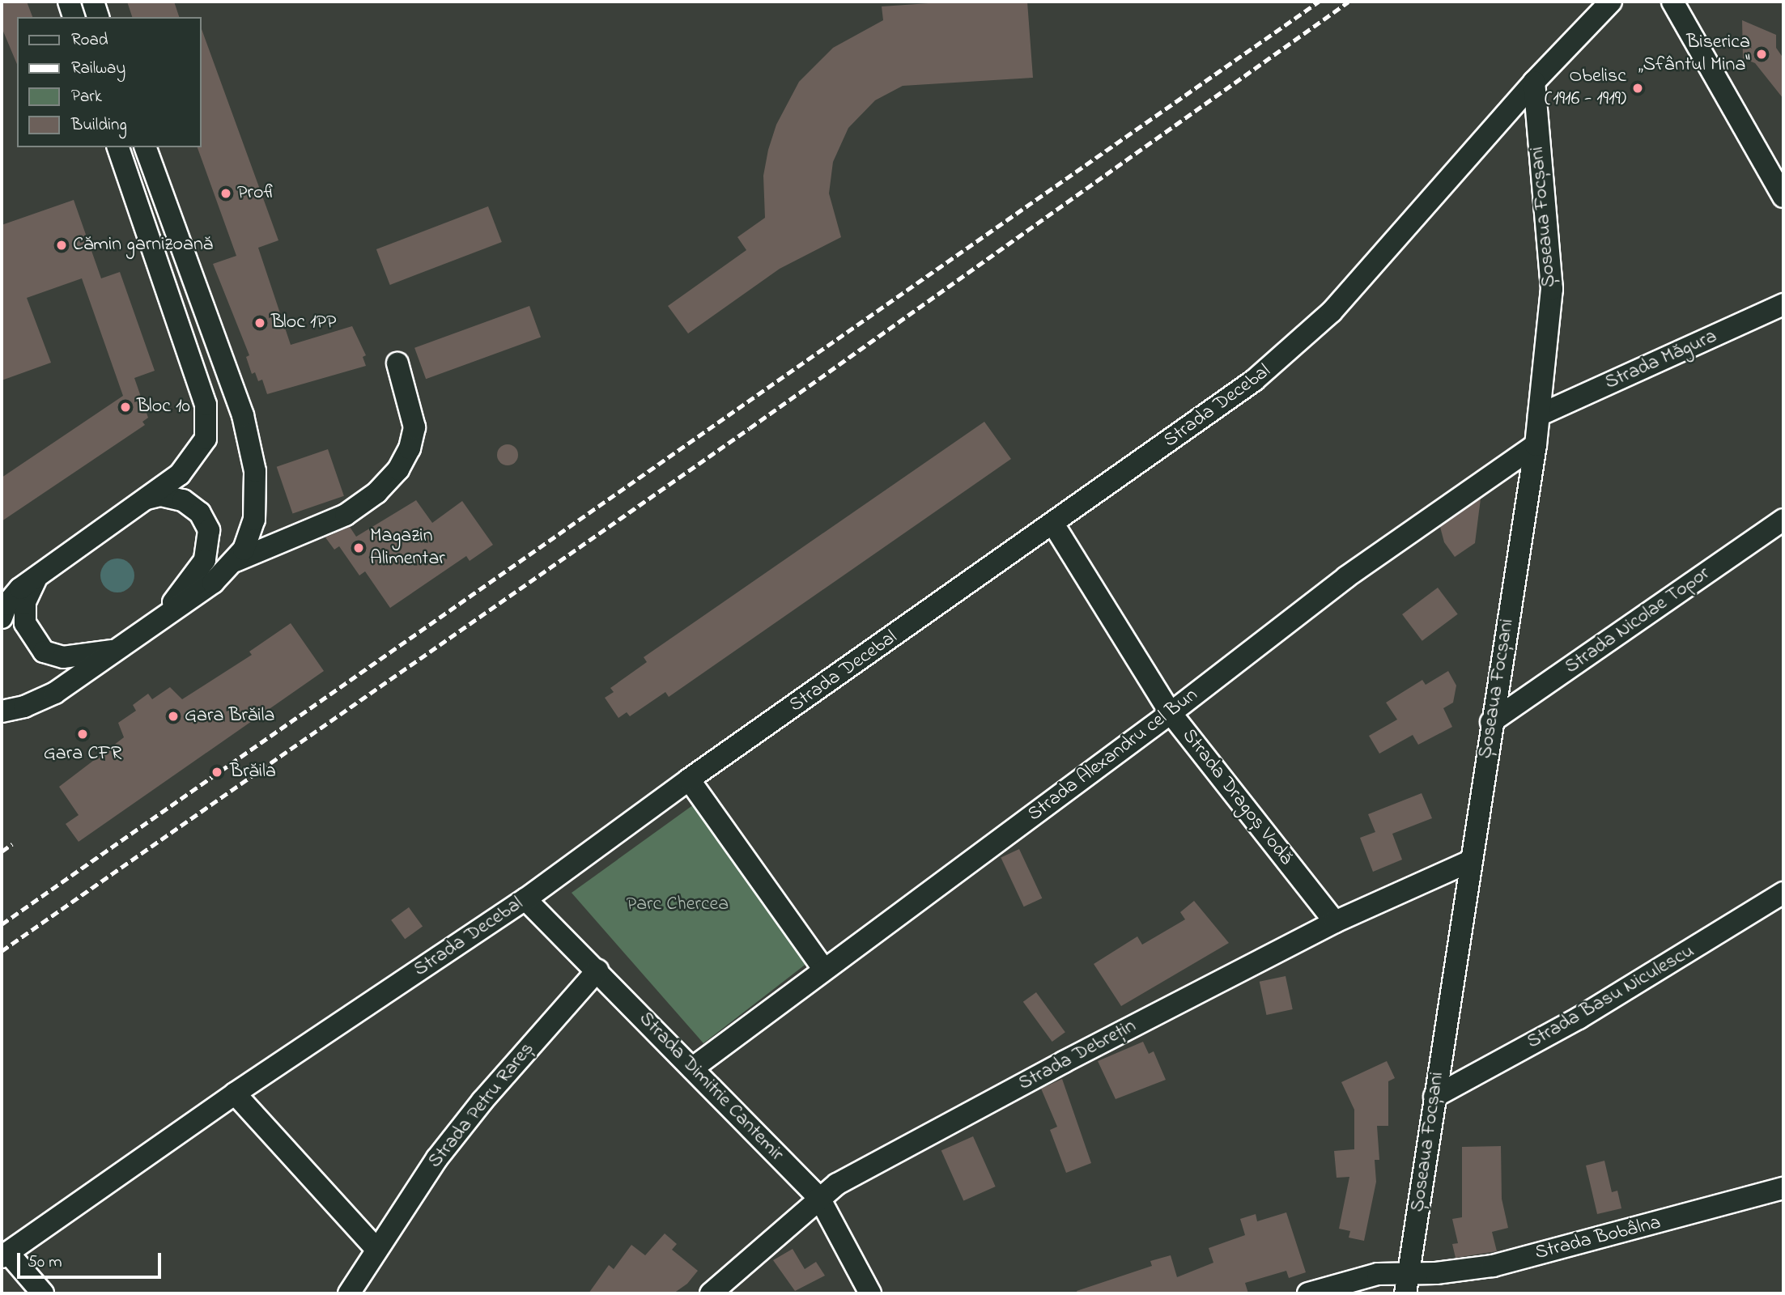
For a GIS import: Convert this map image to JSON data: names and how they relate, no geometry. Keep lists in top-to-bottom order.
{
  "streets": {
    "street": [
      "Șoseaua Focșani",
      "Strada Măgura",
      "Strada Decebal",
      "Strada Nicolae Topor",
      "Strada Alexandru cel Bun",
      "Strada Dragoș Vodă",
      "Strada Basu Niculescu",
      "Strada Debrețin",
      "Strada Dimitrie Cantemir",
      "Strada Petru Rareș",
      "Strada Bobâlna"
    ]
  },
  "crossings": [
    ["Șoseaua Focșani", "Strada Măgura"],
    ["Șoseaua Focșani", "Strada Decebal"],
    ["Șoseaua Focșani", "Strada Nicolae Topor"],
    ["Șoseaua Focșani", "Strada Alexandru cel Bun"],
    ["Șoseaua Focșani", "Strada Basu Niculescu"],
    ["Șoseaua Focșani", "Strada Debrețin"],
    ["Șoseaua Focșani", "Strada Bobâlna"],
    ["Strada Decebal", "Strada Dragoș Vodă"],
    ["Strada Decebal", "Strada Dimitrie Cantemir"],
    ["Strada Alexandru cel Bun", "Strada Dragoș Vodă"],
    ["Strada Alexandru cel Bun", "Strada Dimitrie Cantemir"],
    ["Strada Dragoș Vodă", "Strada Debrețin"],
    ["Strada Debrețin", "Strada Dimitrie Cantemir"],
    ["Strada Dimitrie Cantemir", "Strada Petru Rareș"]
  ],
  "parks": ["Parc Chercea"],
  "places": [
    "Biserica „Sfântul Mina\"",
    "Obelisc (1916 - 1919)",
    "Profi",
    "Cămin garnizoană",
    "Bloc 1PP",
    "Bloc 10",
    "Magazin Alimentar",
    "Gara Brăila",
    "Gara CFR",
    "Brăila"
  ],
  "legend": [
    "Road",
    "Railway",
    "Park",
    "Building"
  ],
  "scale_bar": "50 m"
}
